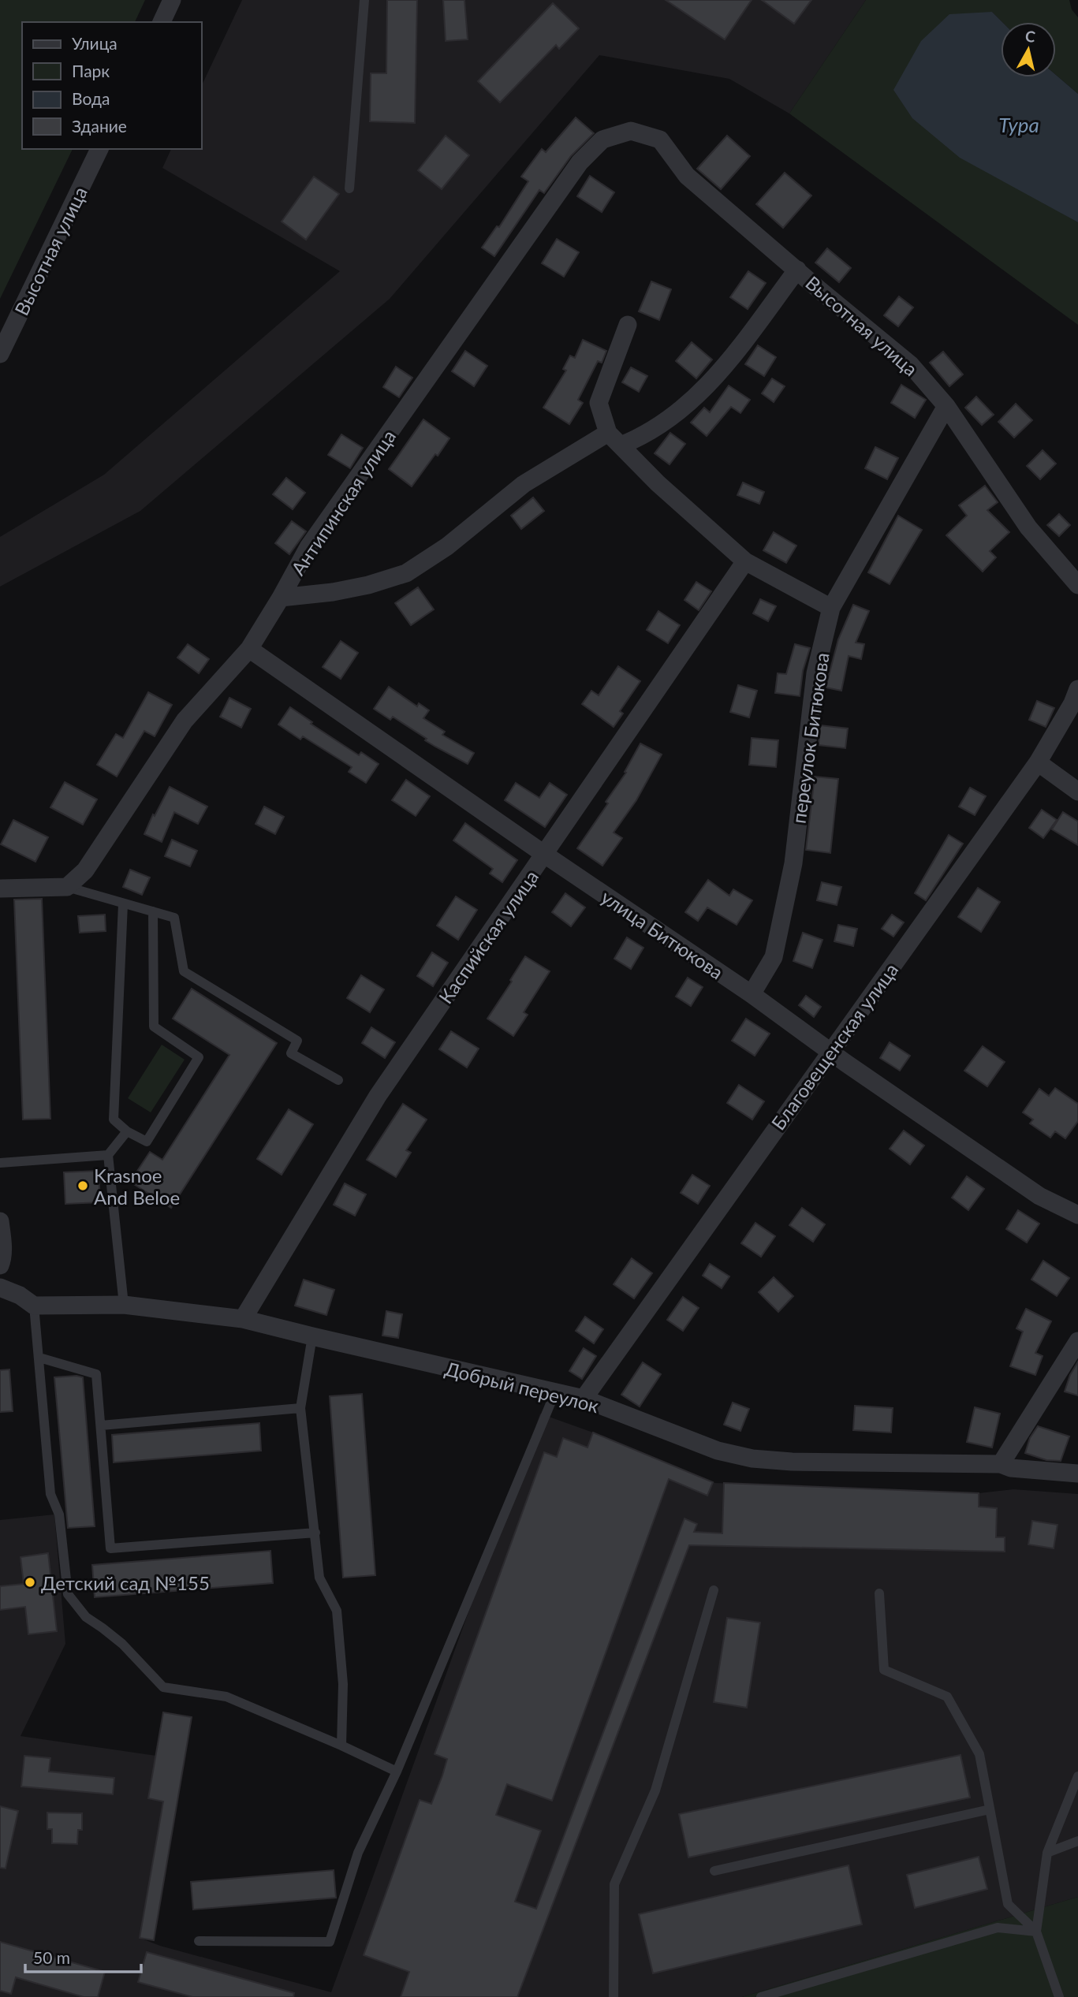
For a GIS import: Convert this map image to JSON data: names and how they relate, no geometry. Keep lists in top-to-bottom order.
{
  "streets": {
    "street": [
      "Высотная улица",
      "Антипинская улица",
      "переулок Битюкова",
      "улица Битюкова",
      "Каспийская улица",
      "Благовещенская улица",
      "Добрый переулок"
    ]
  },
  "crossings": [
    ["Высотная улица", "Антипинская улица"],
    ["Высотная улица", "переулок Битюкова"],
    ["Антипинская улица", "улица Битюкова"],
    ["переулок Битюкова", "улица Битюкова"],
    ["улица Битюкова", "Каспийская улица"],
    ["улица Битюкова", "Благовещенская улица"],
    ["Каспийская улица", "Добрый переулок"],
    ["Благовещенская улица", "Добрый переулок"]
  ],
  "water": ["Тура"],
  "places": ["Krasnoe And Beloe", "Детский сад №155"],
  "legend": [
    "Улица",
    "Парк",
    "Вода",
    "Здание"
  ],
  "scale_bar": "50 m",
  "north": "top"
}
